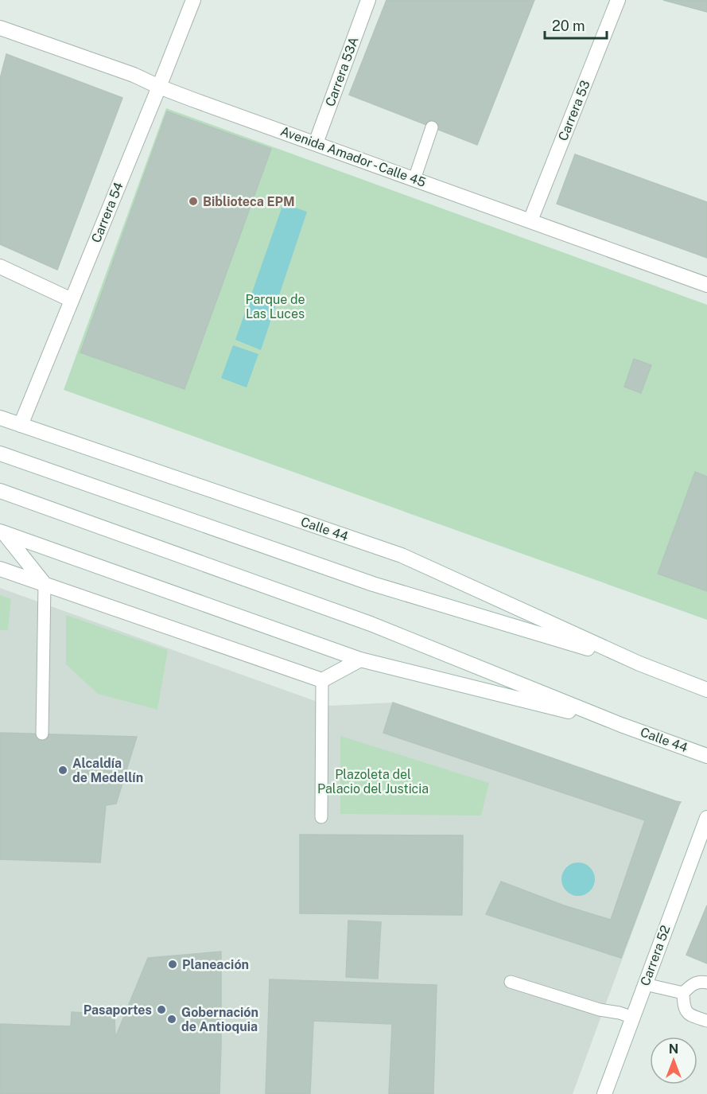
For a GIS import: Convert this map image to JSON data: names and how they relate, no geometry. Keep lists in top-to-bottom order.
{
  "streets": {
    "main road": [
      "Carrera 53A",
      "Carrera 53",
      "Avenida Amador - Calle 45",
      "Carrera 54",
      "Calle 44",
      "Carrera 52"
    ]
  },
  "crossings": [
    ["Carrera 53A", "Avenida Amador - Calle 45"],
    ["Carrera 53", "Avenida Amador - Calle 45"],
    ["Avenida Amador - Calle 45", "Carrera 54"],
    ["Carrera 54", "Calle 44"]
  ],
  "parks": ["Parque de Las Luces", "Plazoleta del Palacio del Justicia"],
  "places": [
    "Biblioteca EPM",
    "Alcaldía de Medellín",
    "Planeación",
    "Pasaportes",
    "Gobernación de Antioquia"
  ],
  "scale_bar": "20 m",
  "north": "top"
}
